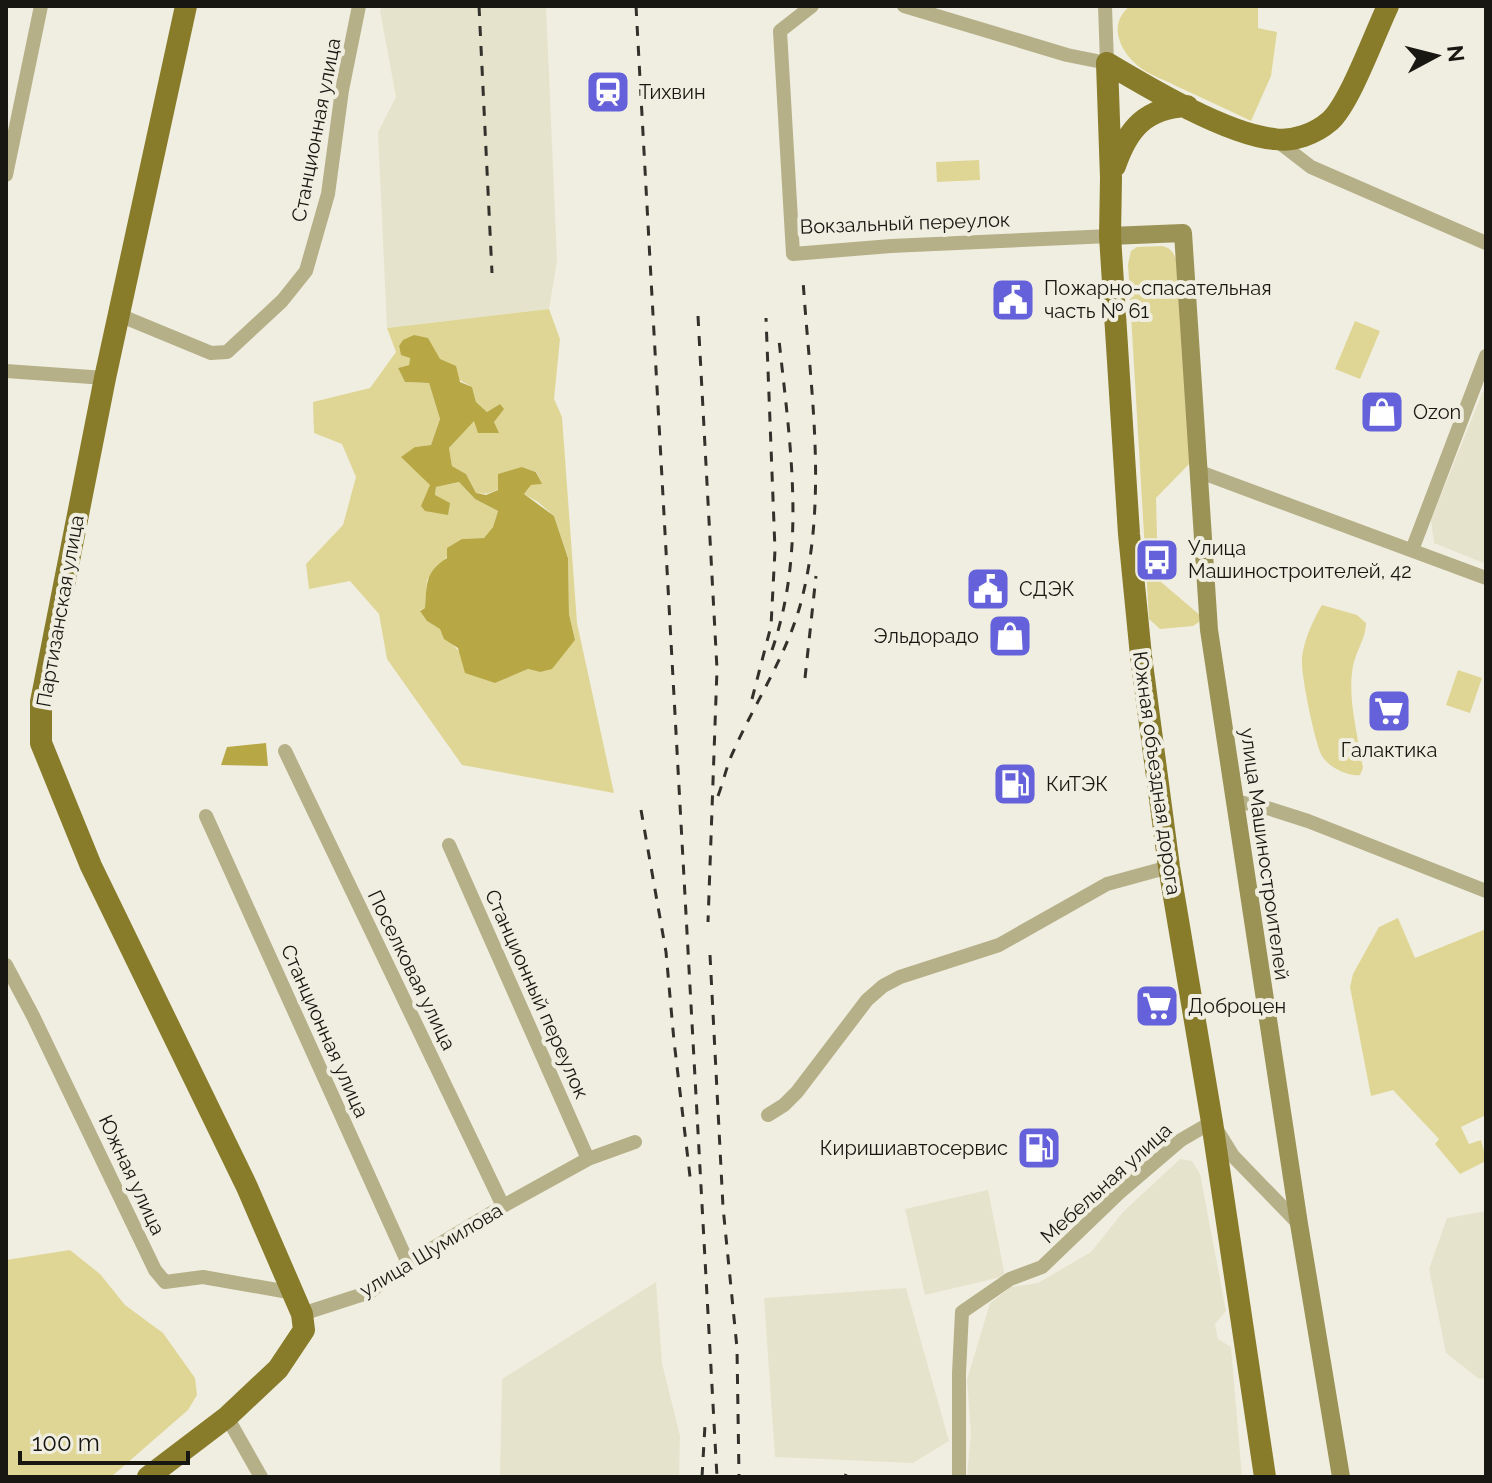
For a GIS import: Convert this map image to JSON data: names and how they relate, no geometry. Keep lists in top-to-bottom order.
{
  "streets": {
    "main road": ["Партизанская улица", "Южная объездная дорога"],
    "street": [
      "Станционная улица",
      "Вокзальный переулок",
      "улица Машиностроителей",
      "Поселковая улица",
      "Станционный переулок",
      "Южная улица",
      "Мебельная улица",
      "улица Шумилова"
    ]
  },
  "crossings": [
    ["Станционная улица", "Партизанская улица"],
    ["Станционная улица", "улица Шумилова"],
    ["Вокзальный переулок", "Южная объездная дорога"],
    ["Вокзальный переулок", "улица Машиностроителей"],
    ["Партизанская улица", "Южная улица"],
    ["Партизанская улица", "улица Шумилова"],
    ["Южная объездная дорога", "Мебельная улица"],
    ["Поселковая улица", "улица Шумилова"],
    ["Станционный переулок", "улица Шумилова"]
  ],
  "places": {
    "station": ["Тихвин"],
    "public building": ["Пожарно-спасательная часть № 61", "СДЭК"],
    "shop": ["Ozon", "Эльдорадо"],
    "bus stop": ["Улица Машиностроителей, 42"],
    "supermarket": ["Галактика", "Доброцен"],
    "fuel station": ["КиТЭК", "Киришиавтосервис"]
  },
  "scale_bar": "100 m",
  "north": "right"
}
